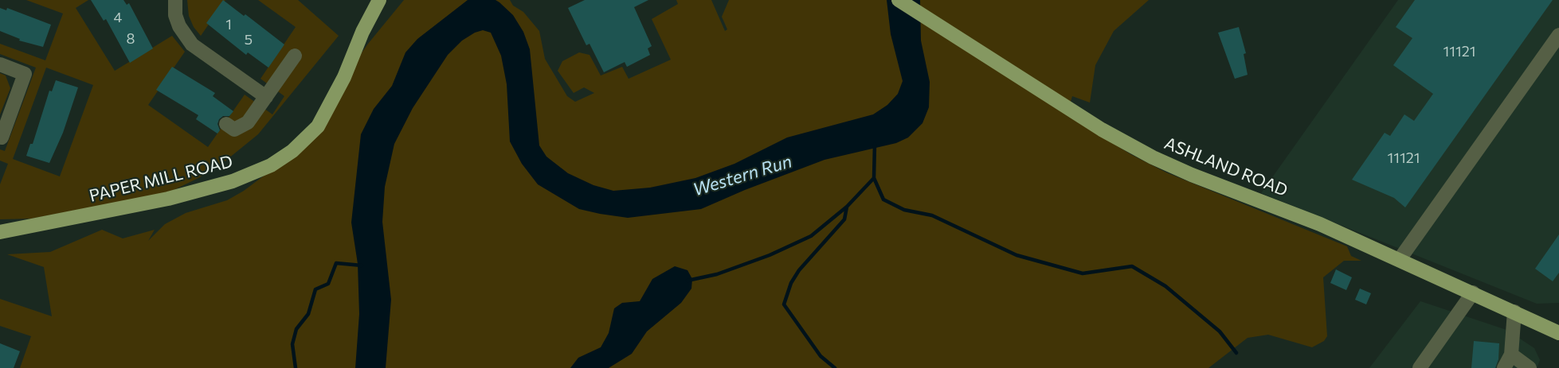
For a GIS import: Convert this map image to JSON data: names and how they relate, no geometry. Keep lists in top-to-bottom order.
{
  "streets": {
    "main road": ["ASHLAND ROAD", "PAPER MILL ROAD"]
  },
  "water": ["Western Run"],
  "house_numbers": [
    "4",
    "1",
    "8",
    "5",
    "11121",
    "11121"
  ]
}
